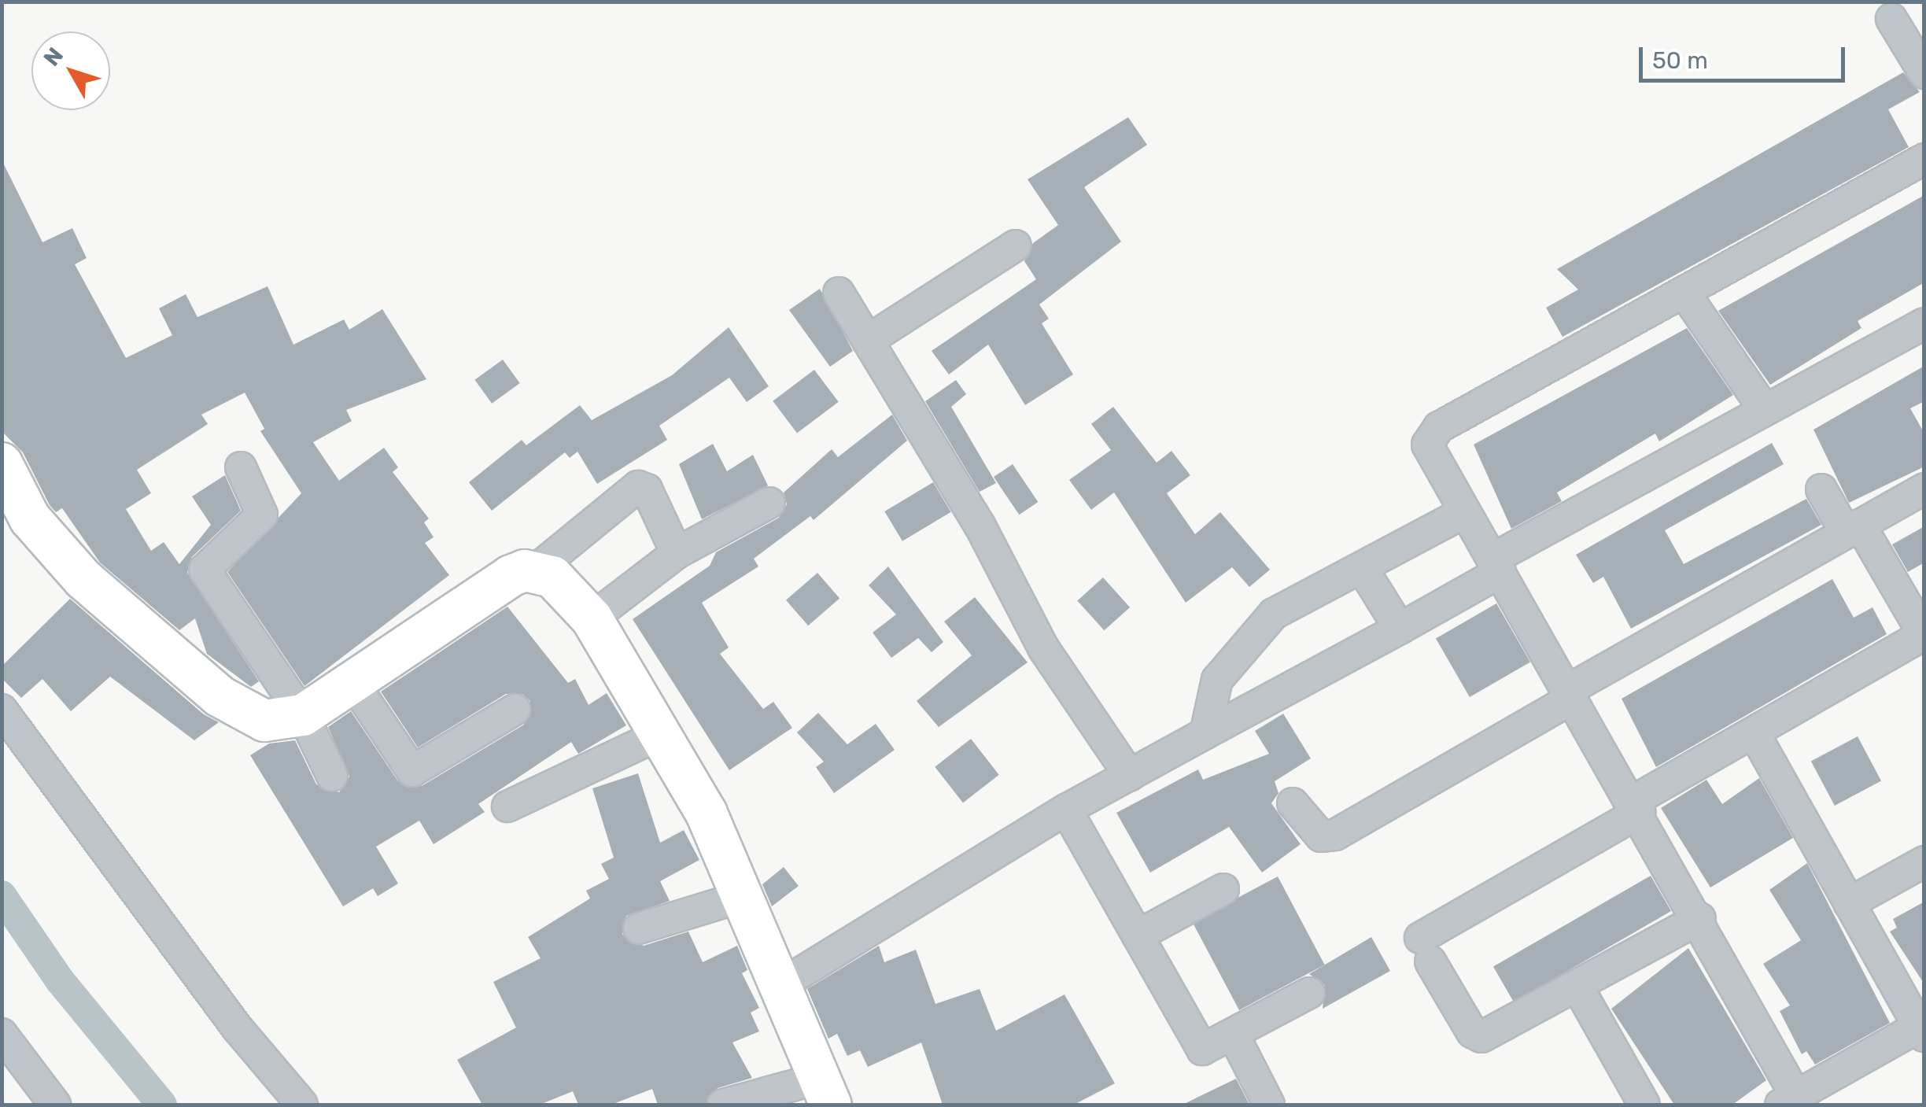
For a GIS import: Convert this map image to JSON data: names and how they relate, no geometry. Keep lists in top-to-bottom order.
{
  "scale_bar": "50 m",
  "north": "top left"
}
